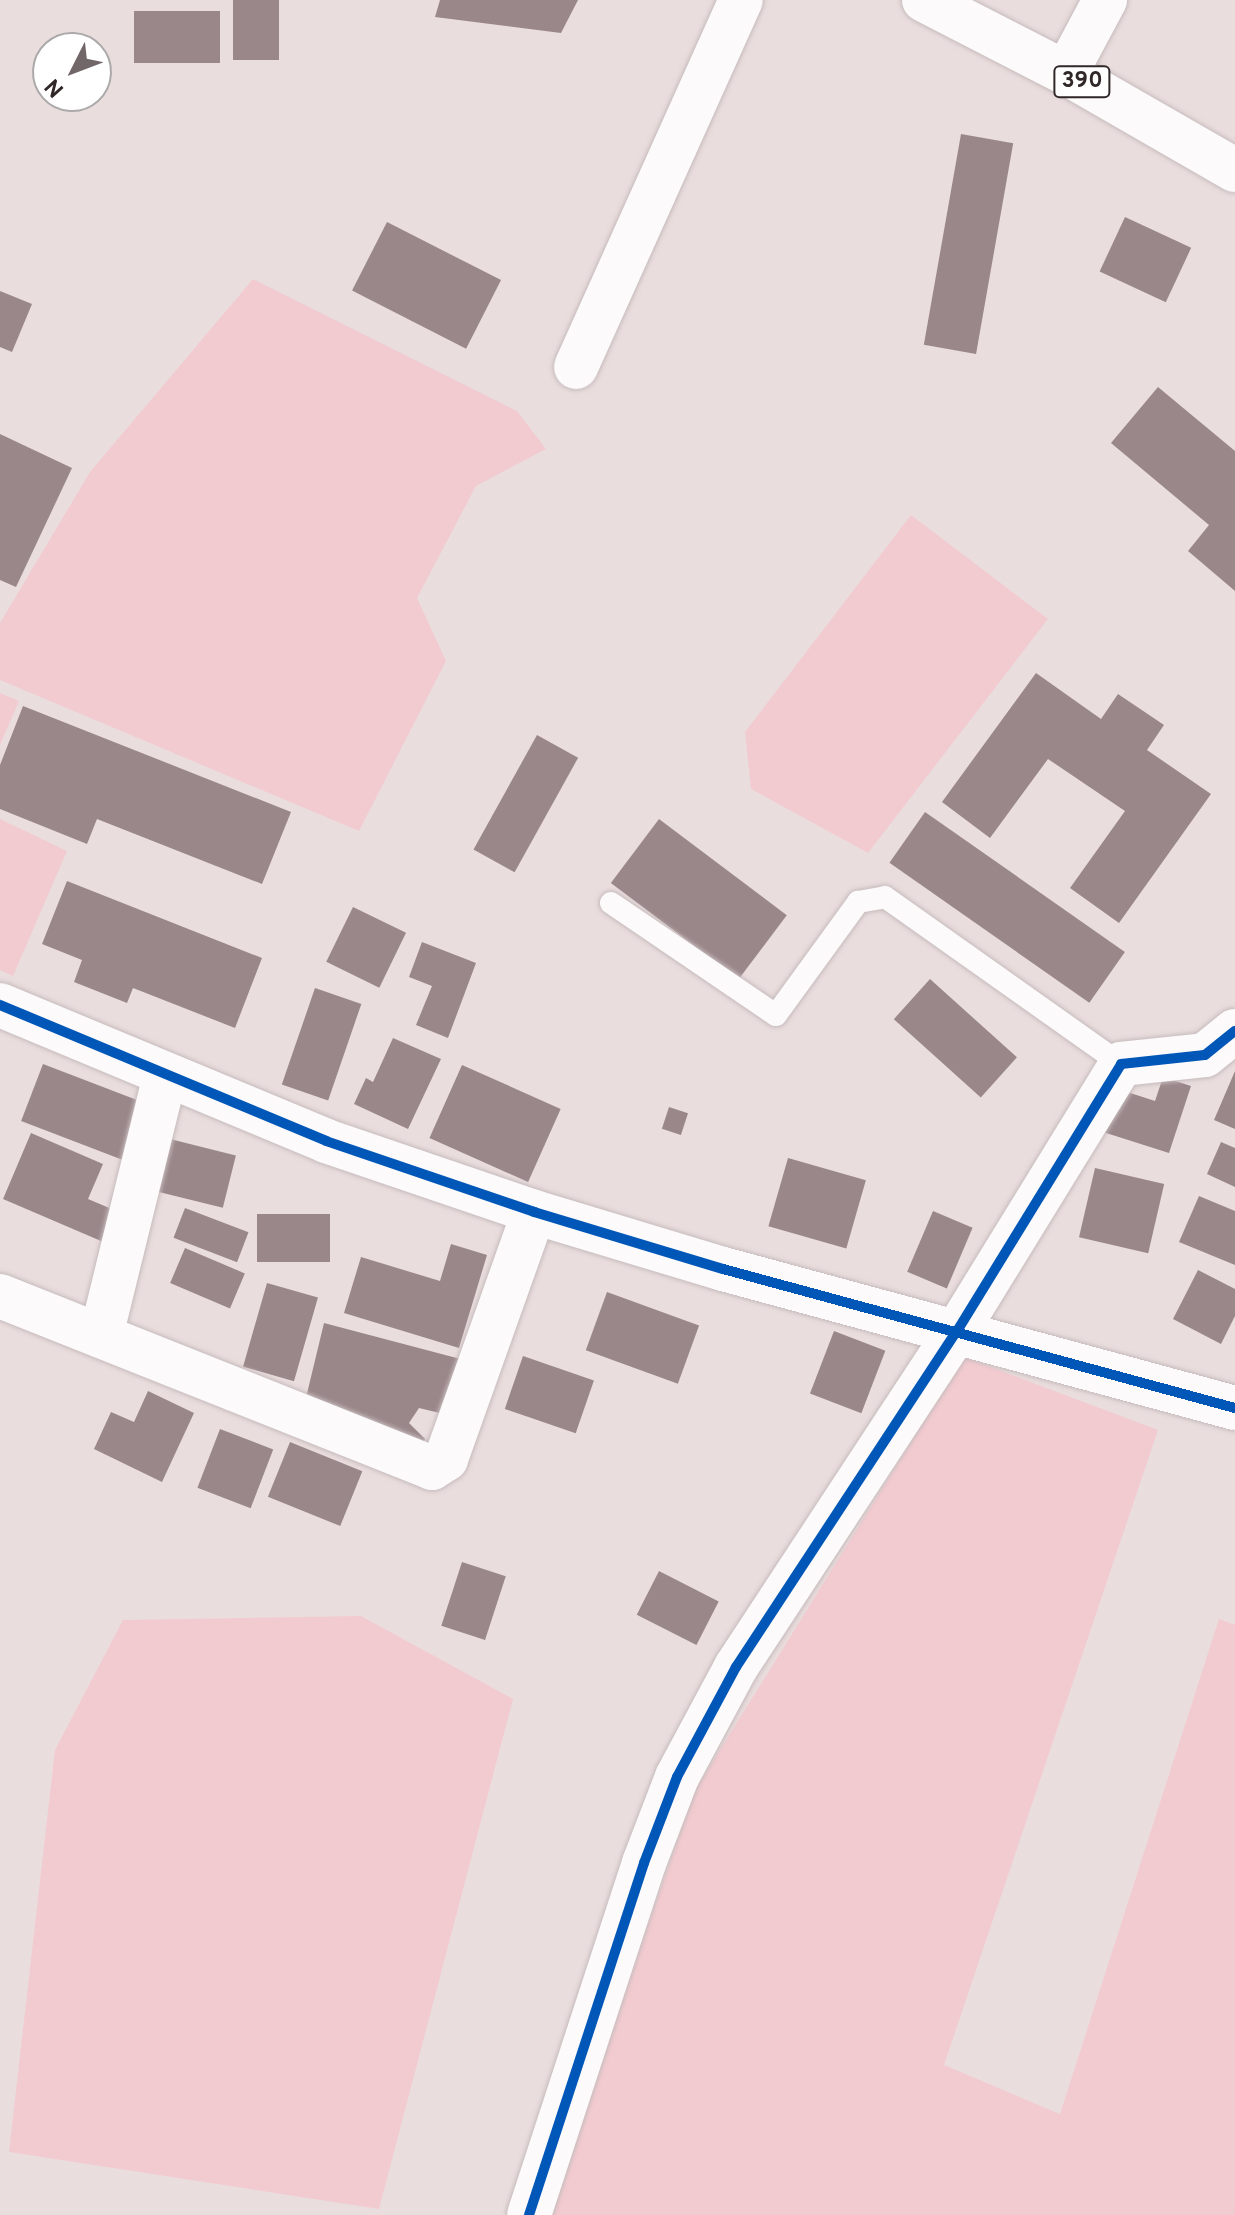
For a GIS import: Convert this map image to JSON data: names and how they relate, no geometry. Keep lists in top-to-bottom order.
{
  "streets": {
    "main road": ["390"]
  },
  "north": "bottom left"
}
